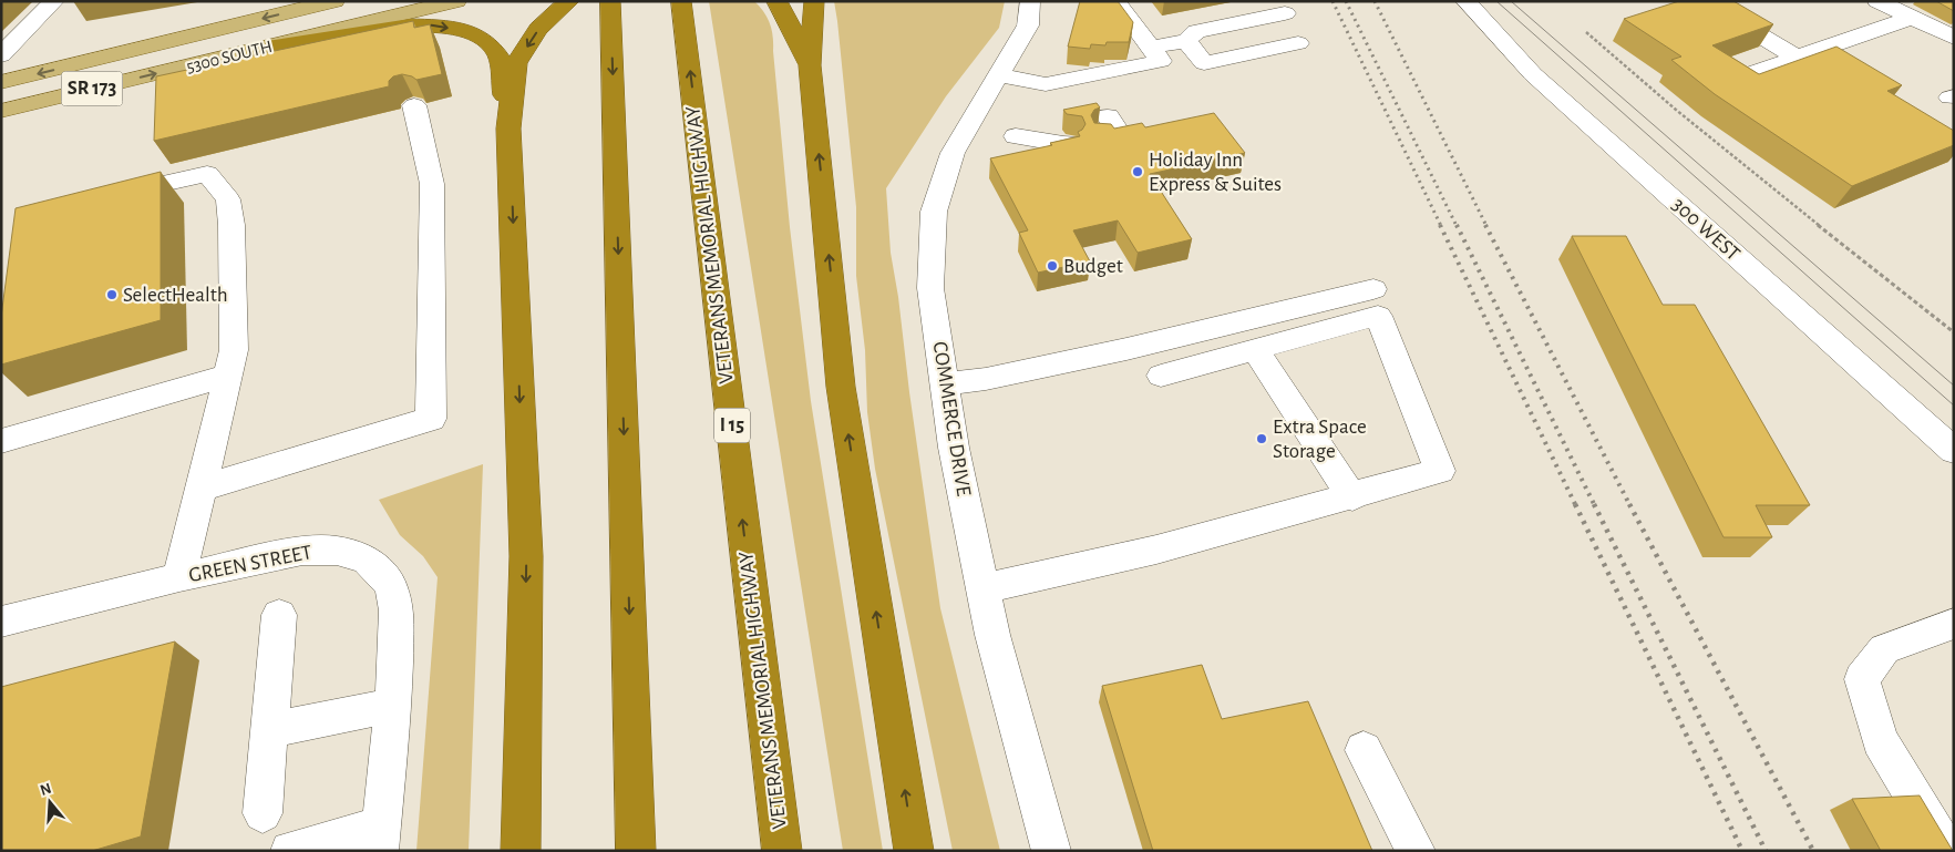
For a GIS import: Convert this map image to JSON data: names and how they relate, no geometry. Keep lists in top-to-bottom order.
{
  "streets": {
    "highway": ["VETERANS MEMORIAL HIGHWAY", "I 15"],
    "main road": ["5300 SOUTH", "SR 173"],
    "street": ["300 WEST", "COMMERCE DRIVE", "GREEN STREET"]
  },
  "places": [
    "Holiday Inn Express & Suites",
    "Budget",
    "SelectHealth",
    "Extra Space Storage"
  ],
  "north": "top"
}
